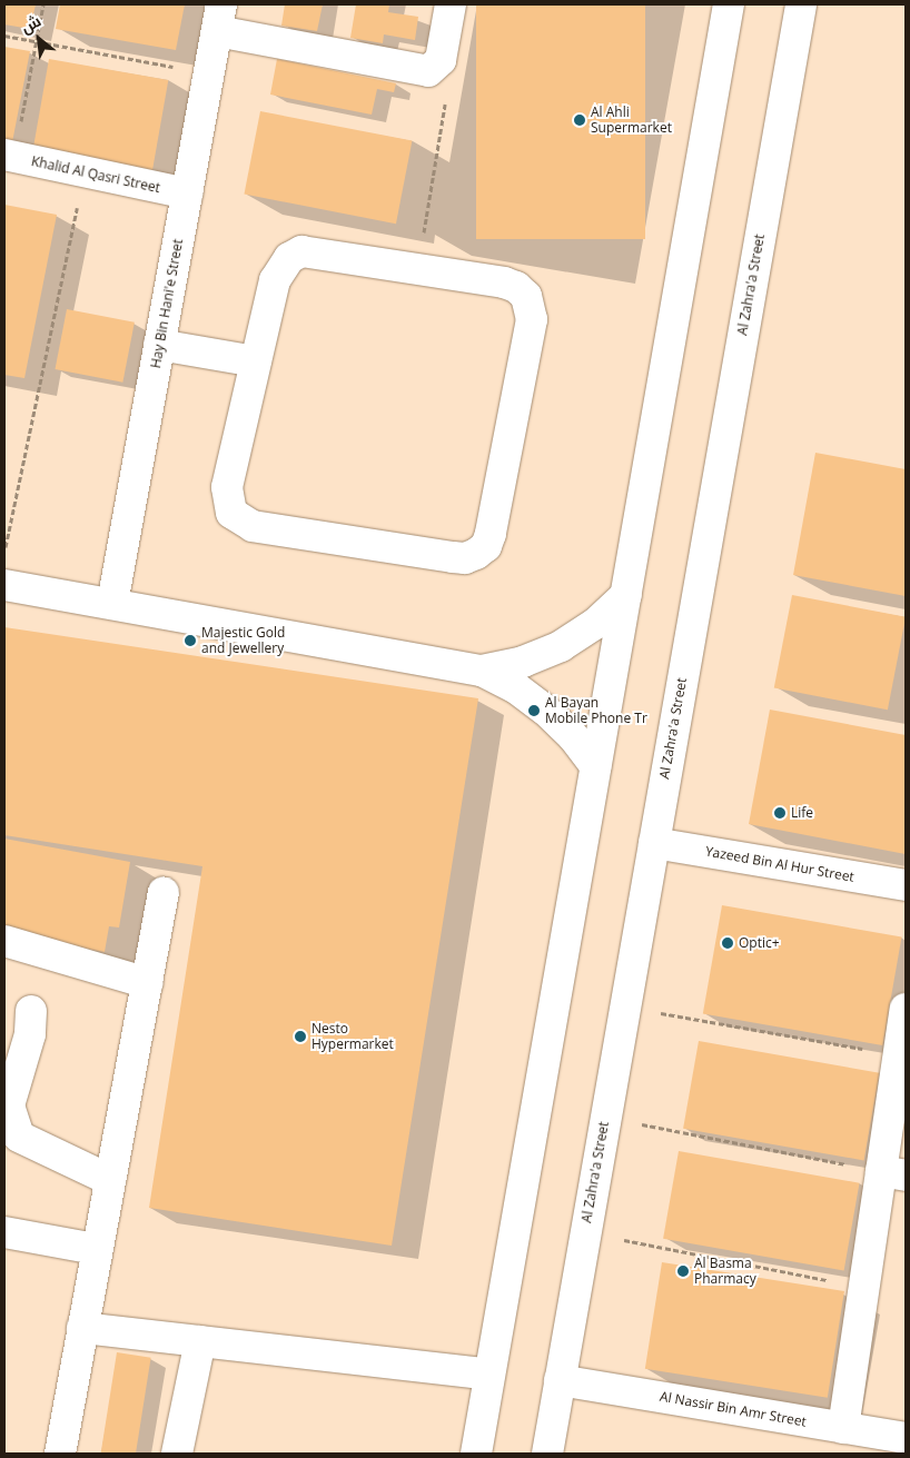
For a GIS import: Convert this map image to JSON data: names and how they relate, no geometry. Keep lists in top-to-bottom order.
{
  "streets": {
    "street": [
      "Khalid Al Qasri Street",
      "Al Zahra'a Street",
      "Hay Bin Hani'e Street",
      "Yazeed Bin Al Hur Street",
      "Al Nassir Bin Amr Street"
    ]
  },
  "crossings": [
    ["Khalid Al Qasri Street", "Hay Bin Hani'e Street"],
    ["Al Zahra'a Street", "Yazeed Bin Al Hur Street"],
    ["Al Zahra'a Street", "Al Nassir Bin Amr Street"]
  ],
  "places": [
    "Al Ahli Supermarket",
    "Majestic Gold and Jewellery",
    "Al Bayan Mobile Phone Tr",
    "Life",
    "Optic+",
    "Nesto Hypermarket",
    "Al Basma Pharmacy"
  ],
  "north": "top left"
}
